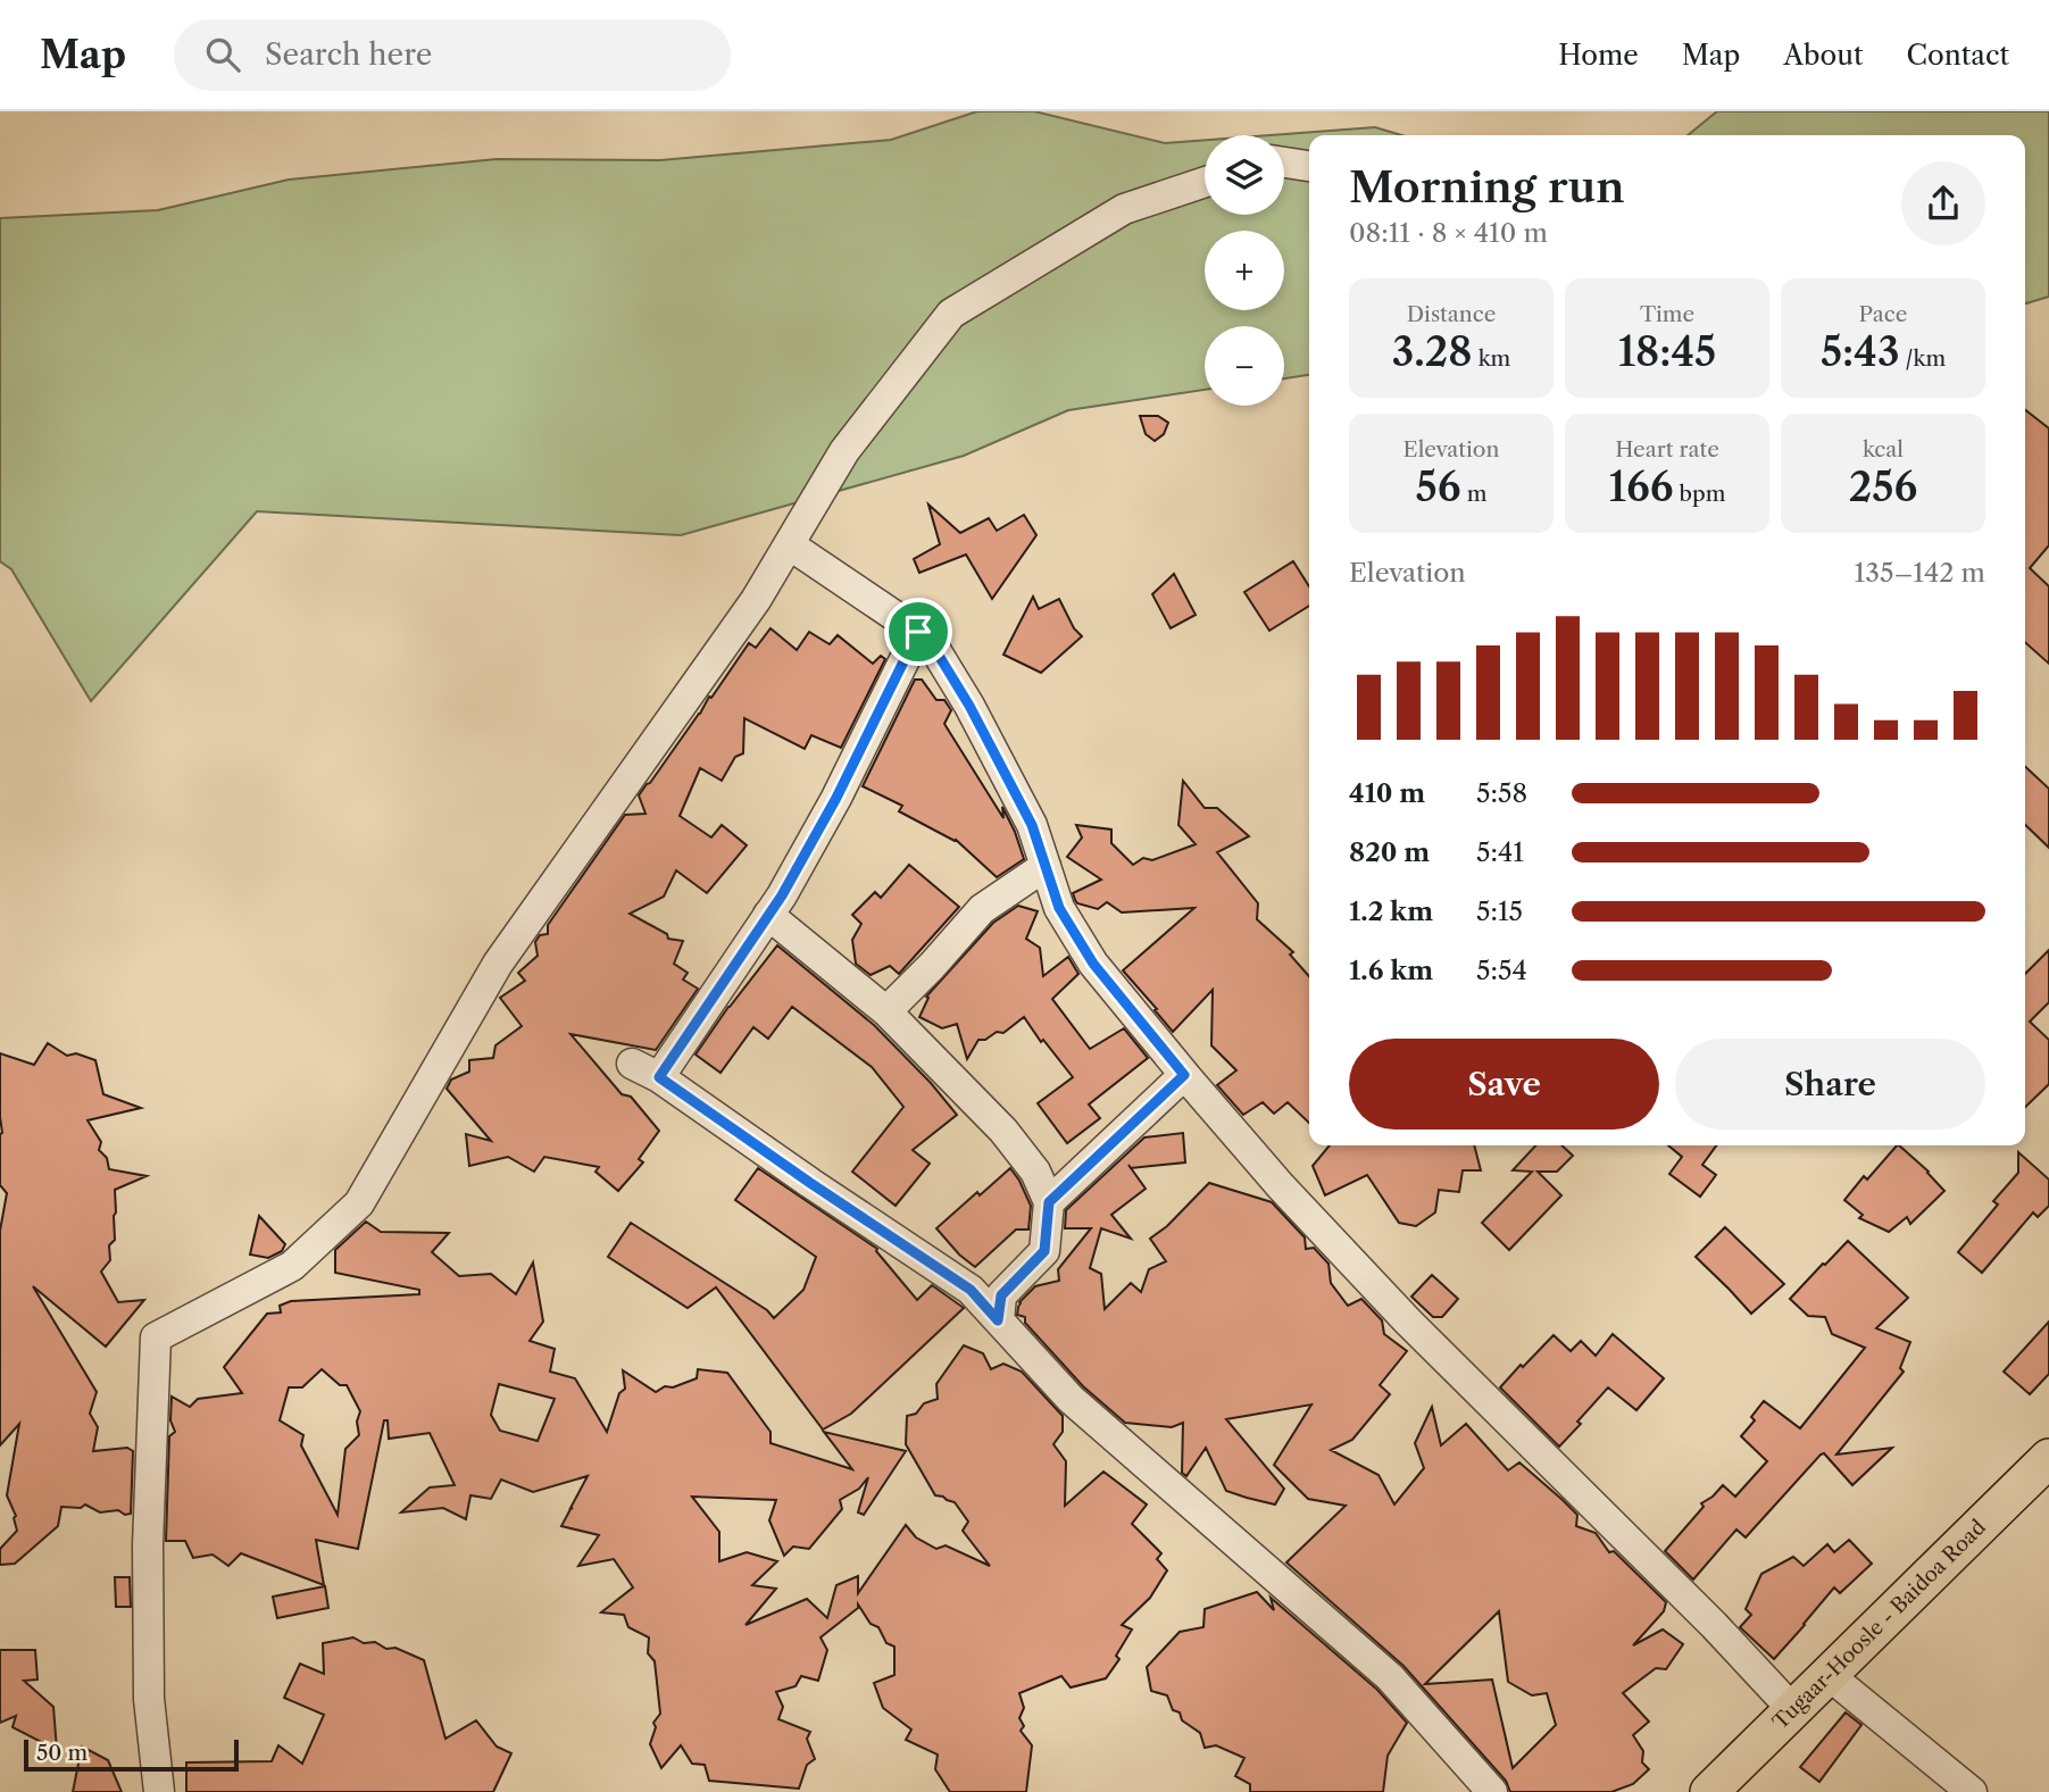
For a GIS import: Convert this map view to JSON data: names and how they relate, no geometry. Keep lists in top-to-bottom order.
{
  "streets": {
    "main road": ["Tugaar-Hoosle - Baidoa Road"]
  },
  "scale_bar": "50 m",
  "page": {
    "header": "Map",
    "search": "Search here",
    "nav": [
      "Home",
      "Map",
      "About",
      "Contact"
    ],
    "map_buttons": ["+", "−"],
    "heading": ["Morning run", "08:11 · 8 × 410 m"],
    "stats": [
      ["Distance", "3.28 km"],
      ["Time", "18:45"],
      ["Pace", "5:43 /km"],
      ["Elevation", "56 m"],
      ["Heart rate", "166 bpm"],
      ["kcal", "256"]
    ],
    "chart": ["Elevation", "135–142 m"],
    "list": [
      {
        "name": "410 m",
        "note": "5:58"
      },
      {
        "name": "820 m",
        "note": "5:41"
      },
      {
        "name": "1.2 km",
        "note": "5:15"
      },
      {
        "name": "1.6 km",
        "note": "5:54"
      }
    ],
    "buttons": ["Save", "Share"],
    "scale": "50 m"
  }
}
